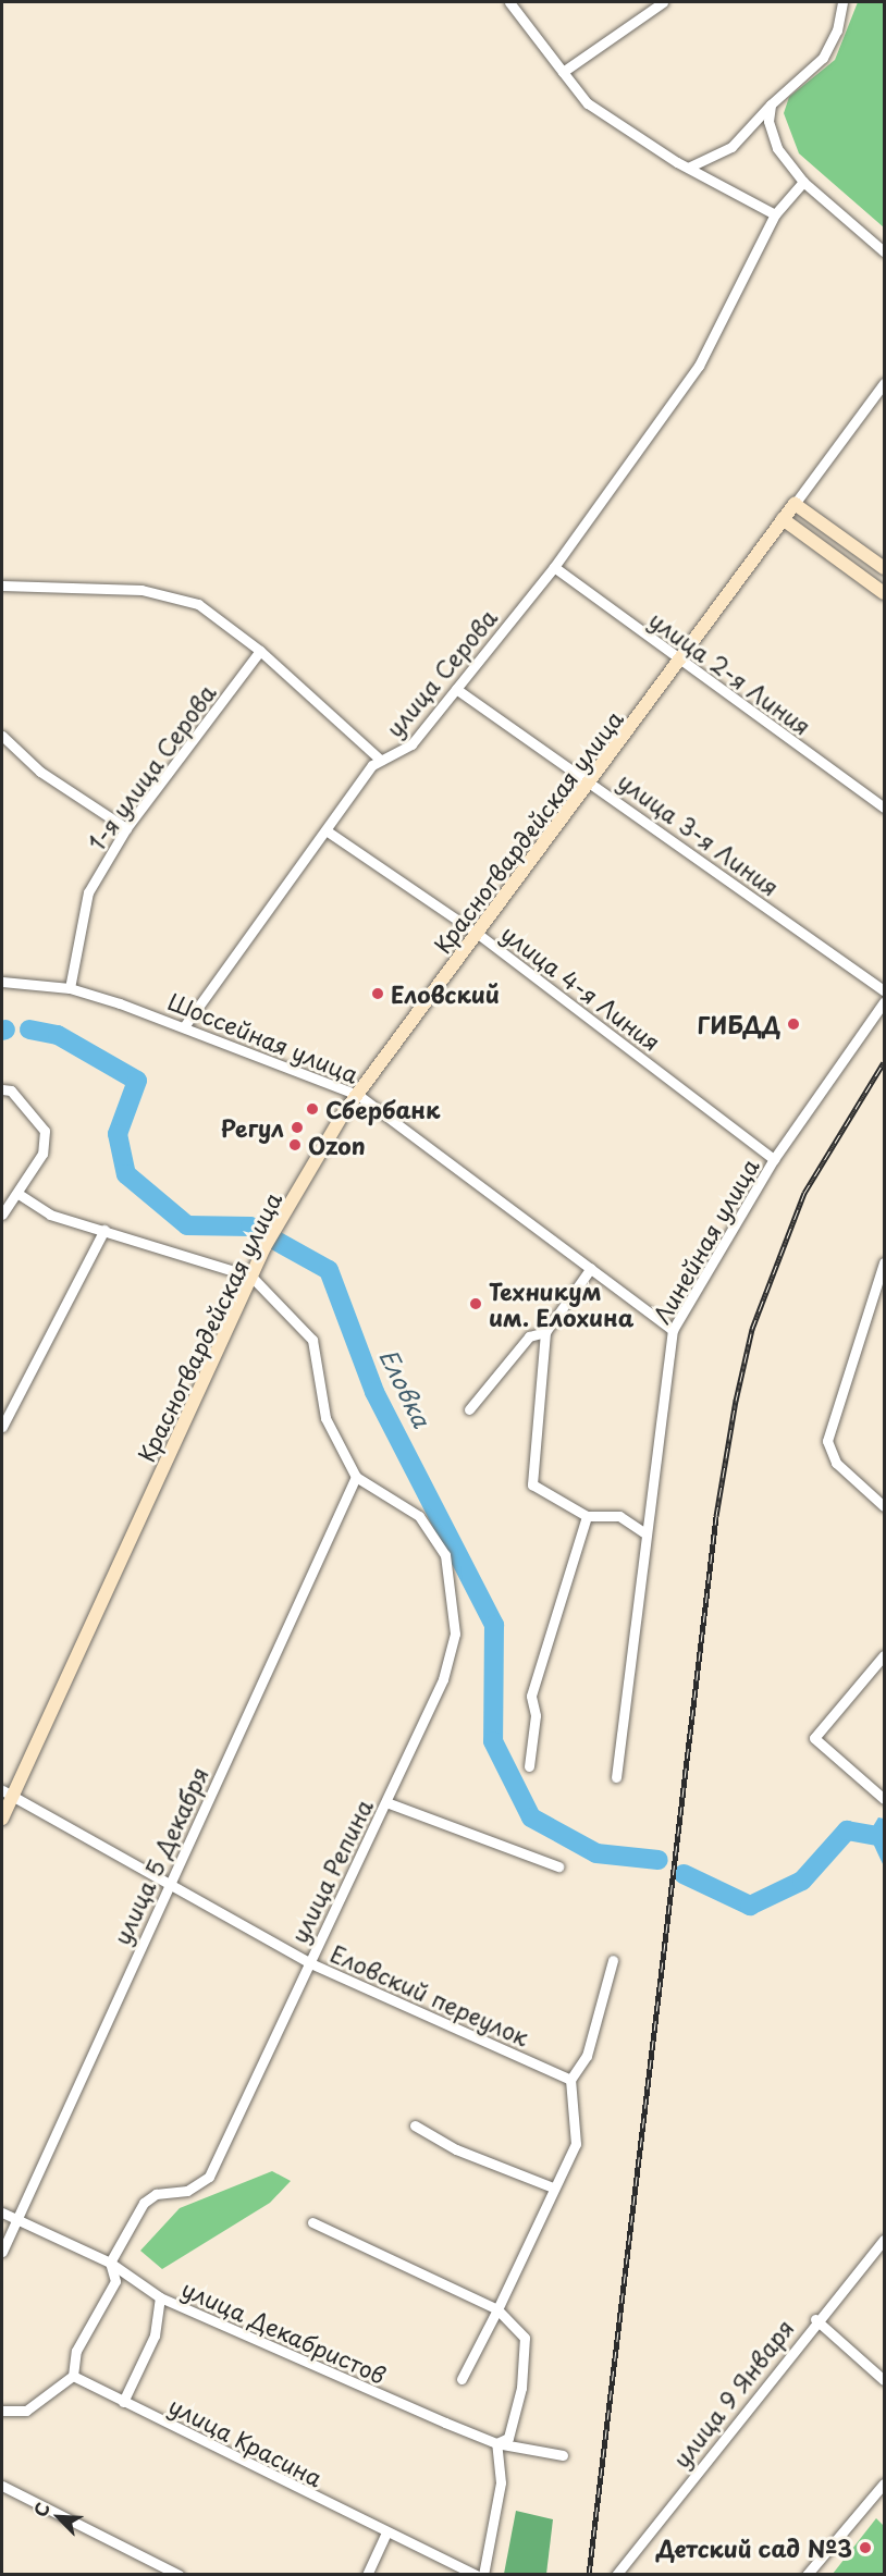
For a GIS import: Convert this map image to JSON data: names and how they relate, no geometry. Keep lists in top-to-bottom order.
{
  "streets": {
    "main road": ["Красногвардейская улица"],
    "street": [
      "улица Серова",
      "улица 2-я Линия",
      "1-я улица Серова",
      "улица 3-я Линия",
      "улица 4-я Линия",
      "Шоссейная улица",
      "Линейная улица",
      "улица 5 Декабря",
      "улица Репина",
      "Еловский переулок",
      "улица Декабристов",
      "улица 9 Января",
      "улица Красина"
    ]
  },
  "crossings": [
    ["улица Серова", "улица 2-я Линия"],
    ["улица Серова", "улица 3-я Линия"],
    ["улица Серова", "улица 4-я Линия"],
    ["улица Серова", "Шоссейная улица"],
    ["улица 2-я Линия", "Красногвардейская улица"],
    ["1-я улица Серова", "Шоссейная улица"],
    ["Красногвардейская улица", "улица 3-я Линия"],
    ["Красногвардейская улица", "улица 4-я Линия"],
    ["Красногвардейская улица", "Шоссейная улица"],
    ["Красногвардейская улица", "Еловский переулок"],
    ["улица 4-я Линия", "Линейная улица"],
    ["Шоссейная улица", "Линейная улица"],
    ["улица 5 Декабря", "улица Репина"],
    ["улица 5 Декабря", "Еловский переулок"],
    ["улица 5 Декабря", "улица Декабристов"],
    ["улица Репина", "Еловский переулок"],
    ["улица Репина", "улица Декабристов"]
  ],
  "water": ["Еловка"],
  "places": [
    "Еловский",
    "ГИБДД",
    "Сбербанк",
    "Регул",
    "Ozon",
    "Техникум им. Елохина",
    "Детский сад №3"
  ],
  "north": "top left"
}
